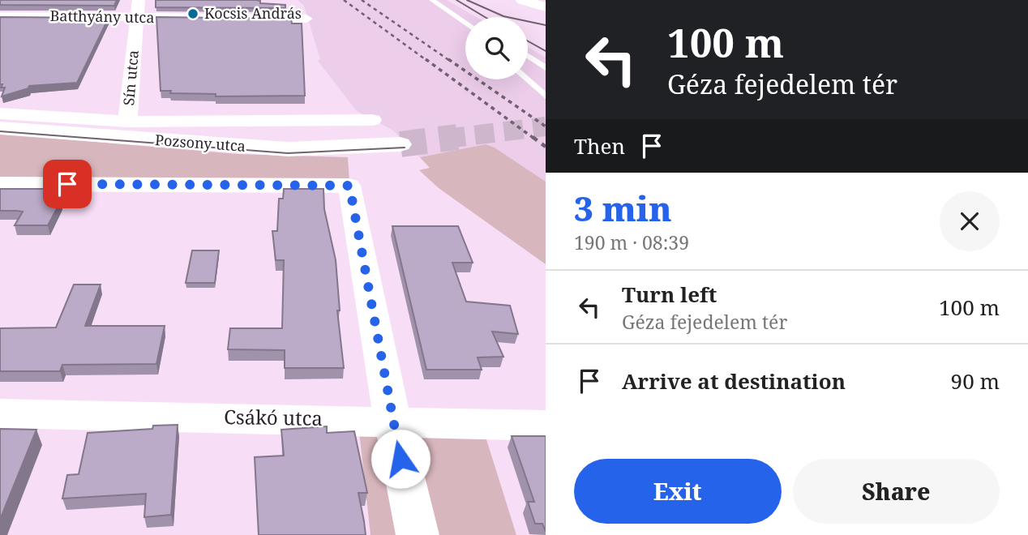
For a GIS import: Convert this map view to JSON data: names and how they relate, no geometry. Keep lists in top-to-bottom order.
{
  "streets": {
    "street": [
      "Batthyány utca",
      "Sín utca",
      "Pozsony utca",
      "Csákó utca"
    ]
  },
  "crossings": [
    ["Batthyány utca", "Sín utca"],
    ["Sín utca", "Pozsony utca"]
  ],
  "places": ["Kocsis András"],
  "page": {
    "turn": ["100 m", "Géza fejedelem tér"],
    "then": "Then",
    "heading": ["3 min", "190 m · 08:39"],
    "list": [
      {
        "name": "Turn left",
        "note": "Géza fejedelem tér",
        "value": "100 m"
      },
      {
        "name": "Arrive at destination",
        "value": "90 m"
      }
    ],
    "buttons": ["Exit", "Share"]
  }
}
